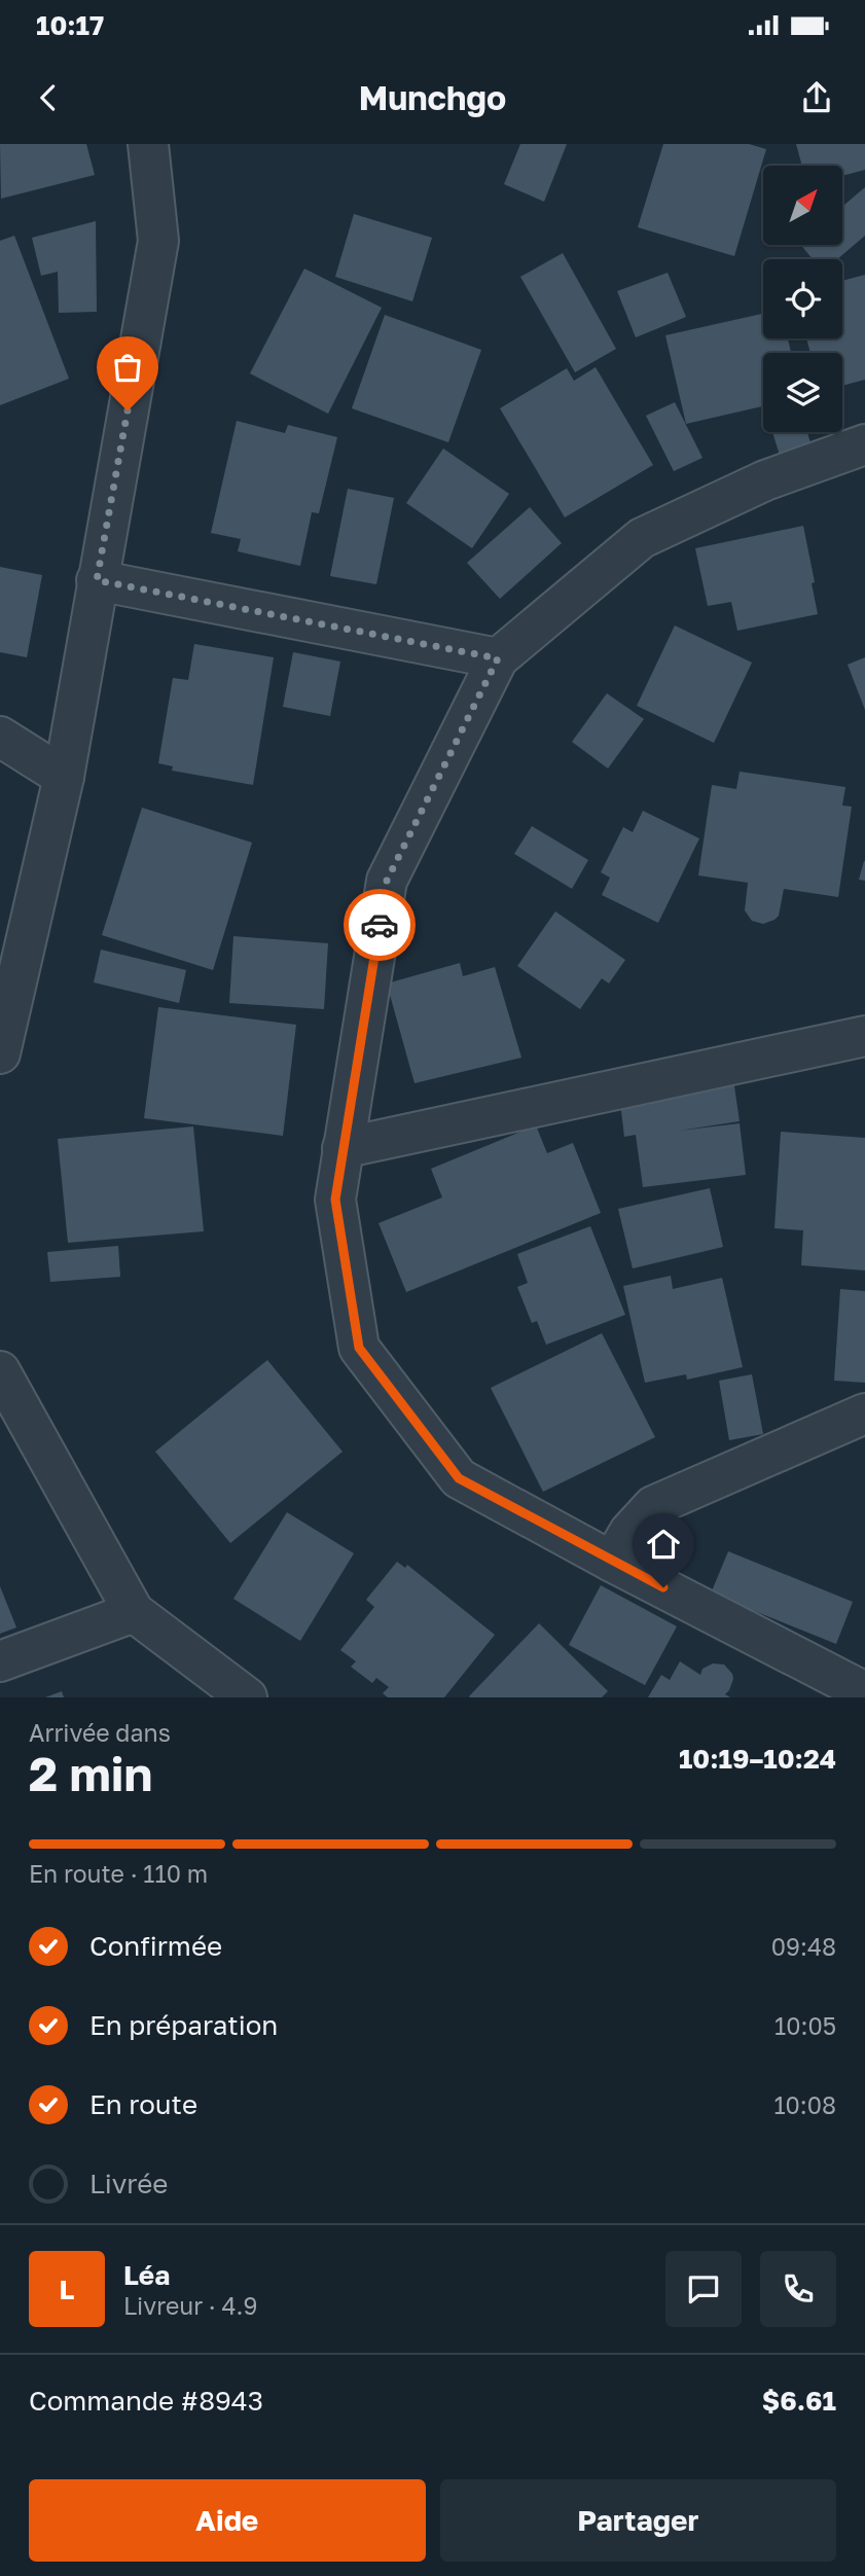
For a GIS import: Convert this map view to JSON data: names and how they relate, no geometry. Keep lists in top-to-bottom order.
{
  "north": "top right",
  "page": {
    "status": "10:17",
    "header": "Munchgo",
    "heading": ["2 min", "Arrivée dans", "10:19–10:24"],
    "panel": [
      "Léa",
      "Livreur · 4.9",
      "Commande #8943",
      "$6.61"
    ],
    "bar": "En route · 110 m",
    "list": [
      ["Confirmée", "09:48"],
      ["En préparation", "10:05"],
      ["En route", "10:08"],
      "Livrée"
    ],
    "round": "L",
    "buttons": ["Aide", "Partager"]
  }
}
